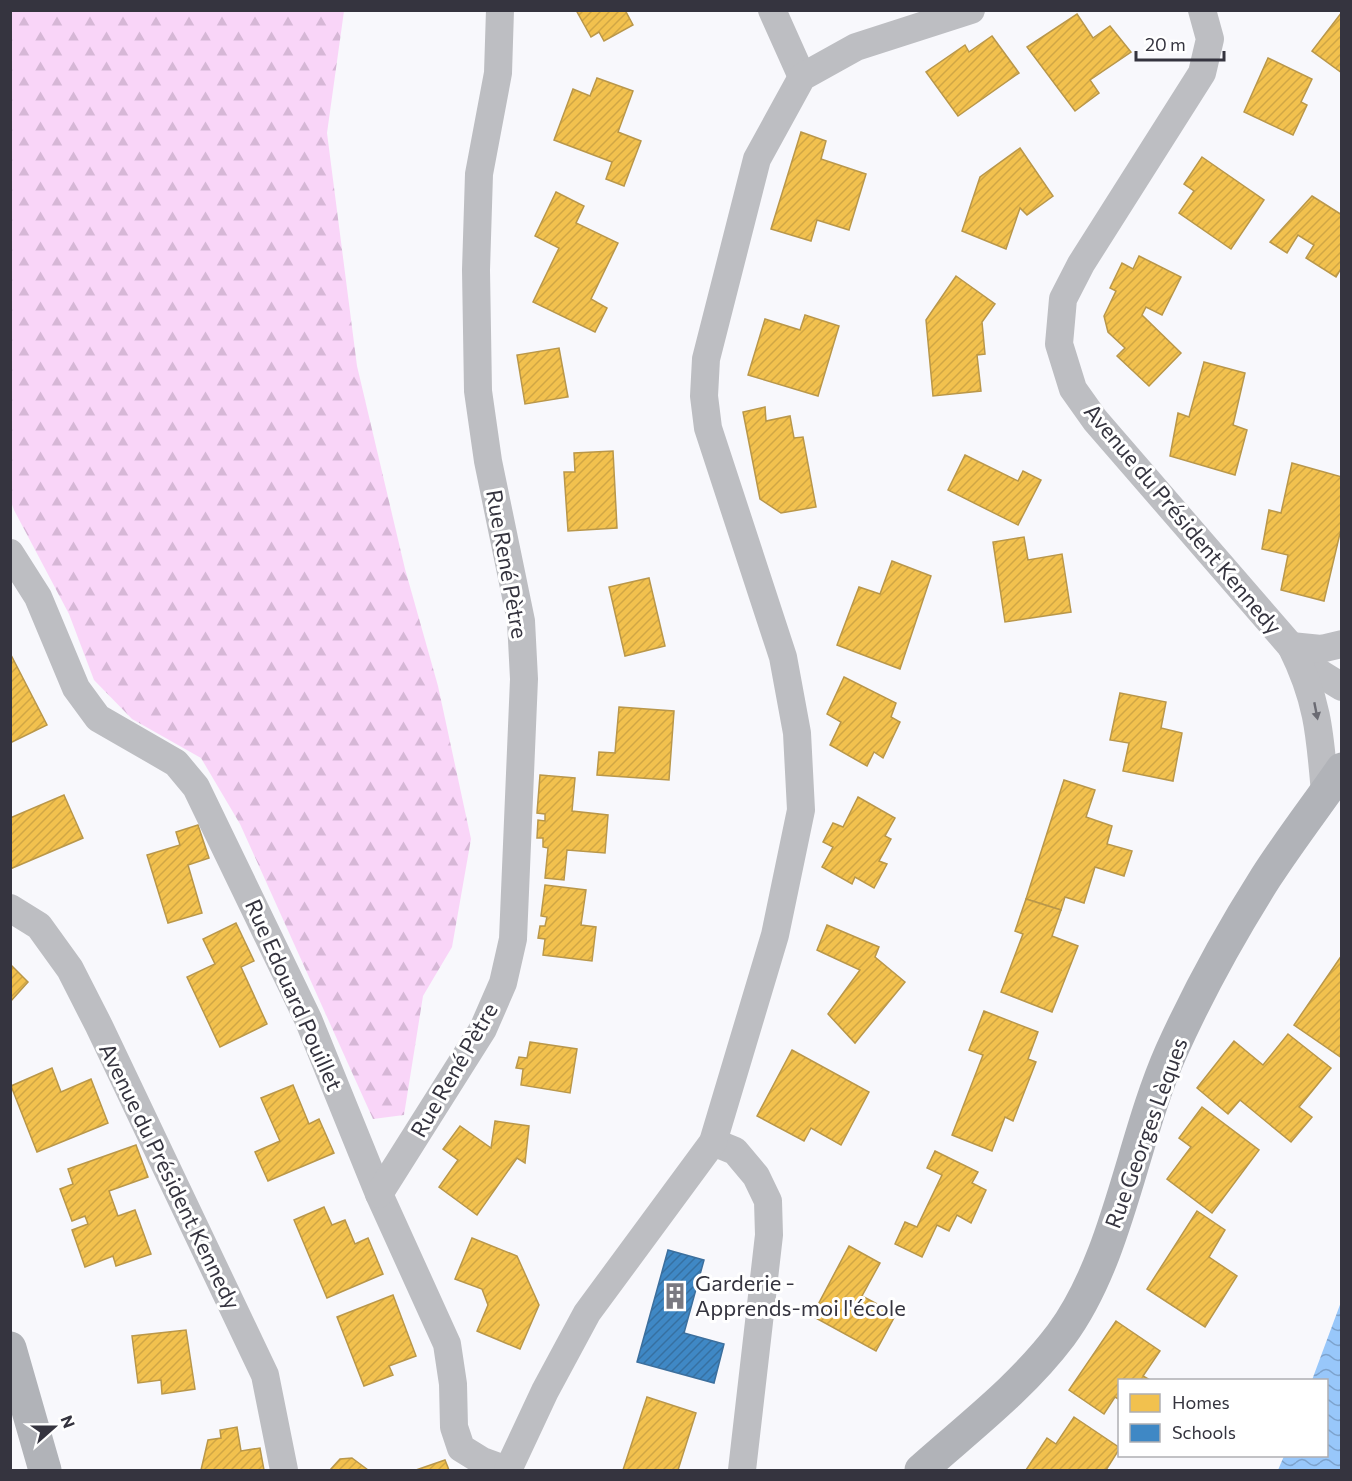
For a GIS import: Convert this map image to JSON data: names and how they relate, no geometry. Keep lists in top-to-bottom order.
{
  "streets": {
    "main road": ["Rue Georges Lèques"],
    "street": ["Avenue du Président Kennedy", "Rue René Pètre", "Rue Edouard Pouillet"]
  },
  "crossings": [
    ["Rue René Pètre", "Rue Edouard Pouillet"]
  ],
  "places": {
    "building": ["Garderie - Apprends-moi l'école"]
  },
  "legend": ["Homes", "Schools"],
  "scale_bar": "20 m",
  "north": "right"
}
